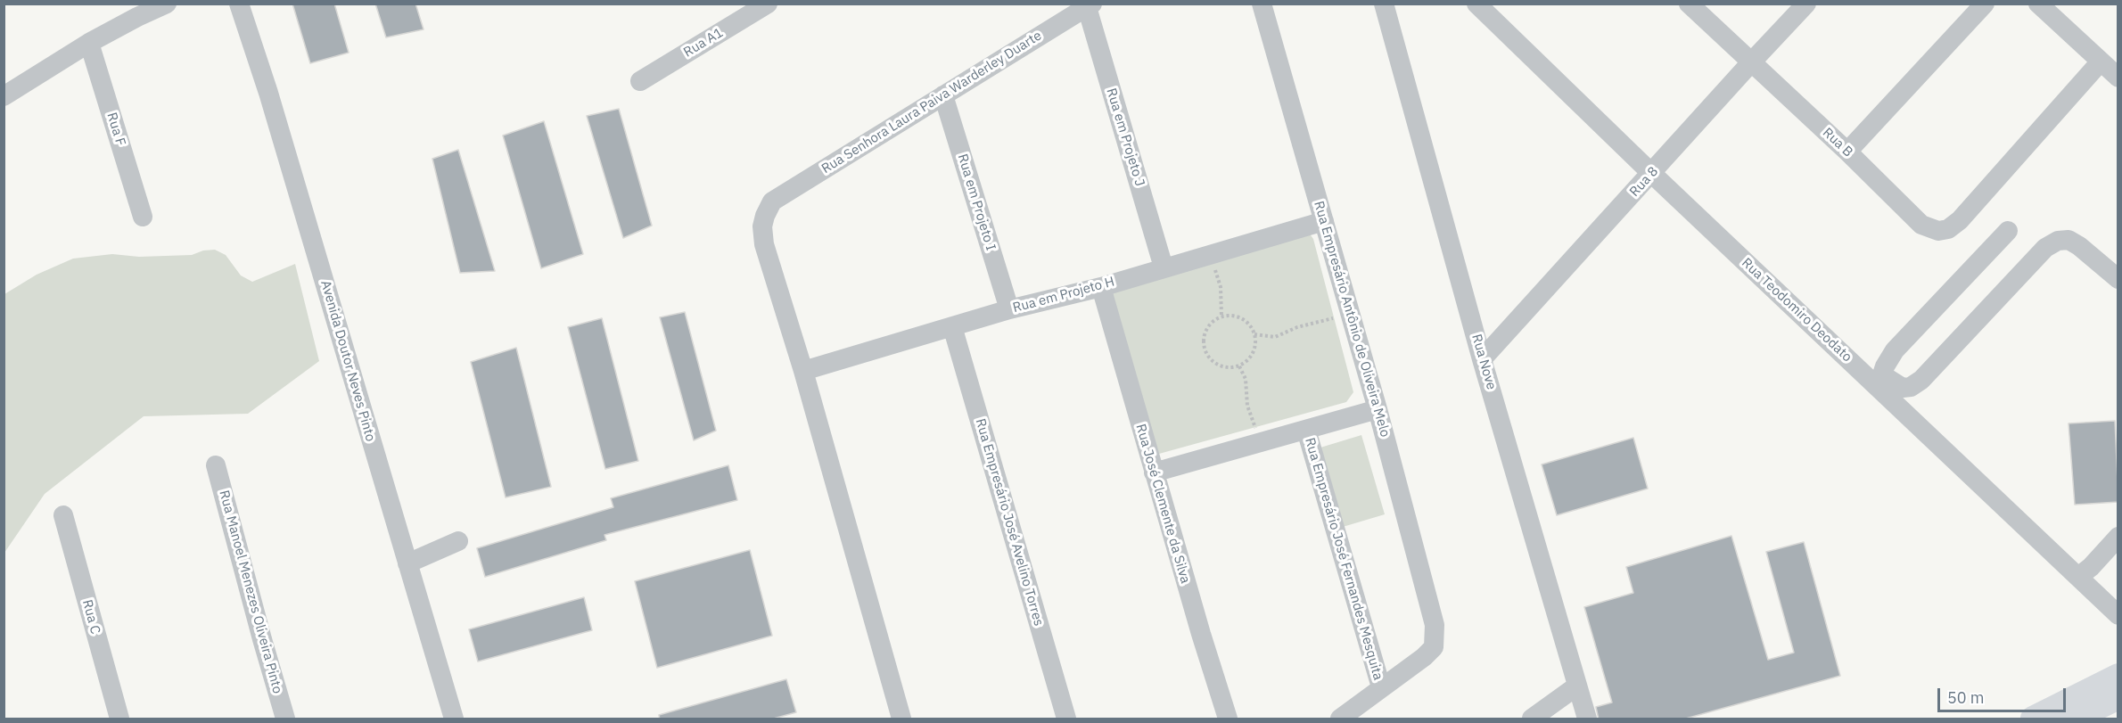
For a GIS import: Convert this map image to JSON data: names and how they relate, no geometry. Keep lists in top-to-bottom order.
{
  "streets": {
    "street": [
      "Rua A1",
      "Rua Senhora Laura Paiva Warderley Duarte",
      "Rua F",
      "Rua em Projeto J",
      "Rua B",
      "Rua 8",
      "Rua em Projeto I",
      "Rua em Projeto H",
      "Rua Teodomiro Deodato",
      "Rua Empresário Antônio de Oliveira Melo",
      "Avenida Doutor Neves Pinto",
      "Rua Nove",
      "Rua José Clemente da Silva",
      "Rua Empresário José Avelino Torres",
      "Rua Empresário José Fernandes Mesquita",
      "Rua Manoel Menezes Oliveira Pinto",
      "Rua C"
    ]
  },
  "crossings": [
    ["Rua Senhora Laura Paiva Warderley Duarte", "Rua em Projeto J"],
    ["Rua Senhora Laura Paiva Warderley Duarte", "Rua em Projeto I"],
    ["Rua Senhora Laura Paiva Warderley Duarte", "Rua em Projeto H"],
    ["Rua em Projeto J", "Rua em Projeto H"],
    ["Rua B", "Rua 8"],
    ["Rua 8", "Rua Teodomiro Deodato"],
    ["Rua 8", "Rua Nove"],
    ["Rua em Projeto I", "Rua em Projeto H"],
    ["Rua em Projeto H", "Rua Empresário Antônio de Oliveira Melo"],
    ["Rua em Projeto H", "Rua José Clemente da Silva"],
    ["Rua em Projeto H", "Rua Empresário José Avelino Torres"],
    ["Rua Empresário Antônio de Oliveira Melo", "Rua Empresário José Fernandes Mesquita"]
  ],
  "scale_bar": "50 m"
}
